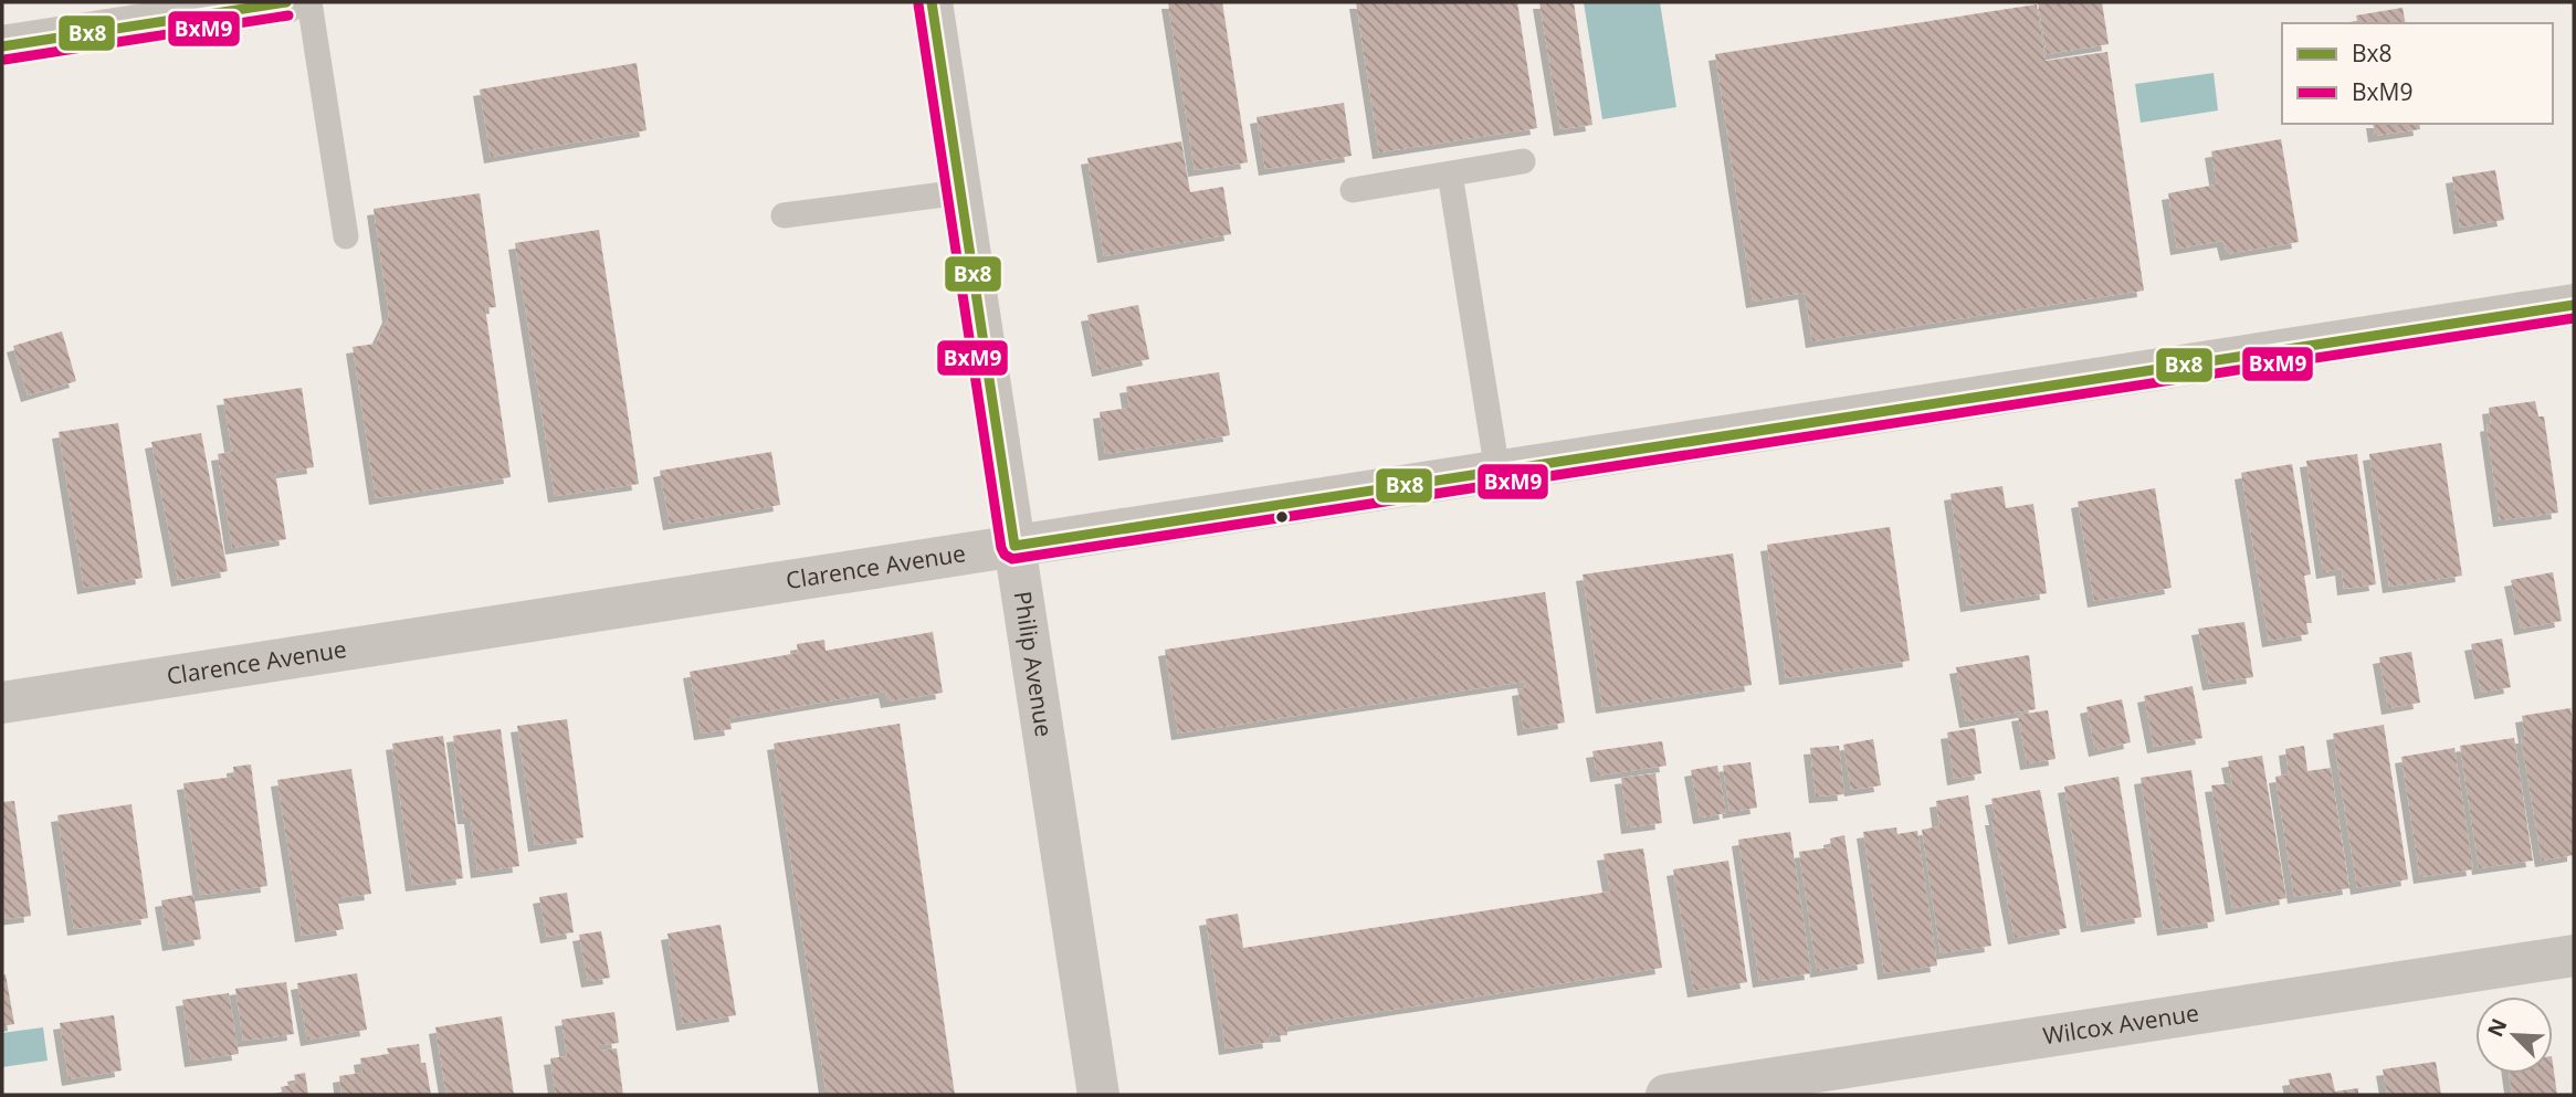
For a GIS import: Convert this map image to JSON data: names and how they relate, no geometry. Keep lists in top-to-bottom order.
{
  "streets": {
    "street": ["Clarence Avenue", "Philip Avenue", "Wilcox Avenue"]
  },
  "crossings": [
    ["Clarence Avenue", "Philip Avenue"]
  ],
  "lines": ["transit line Bx8", "transit line BxM9"],
  "legend": ["Bx8", "BxM9"],
  "north": "top left"
}
